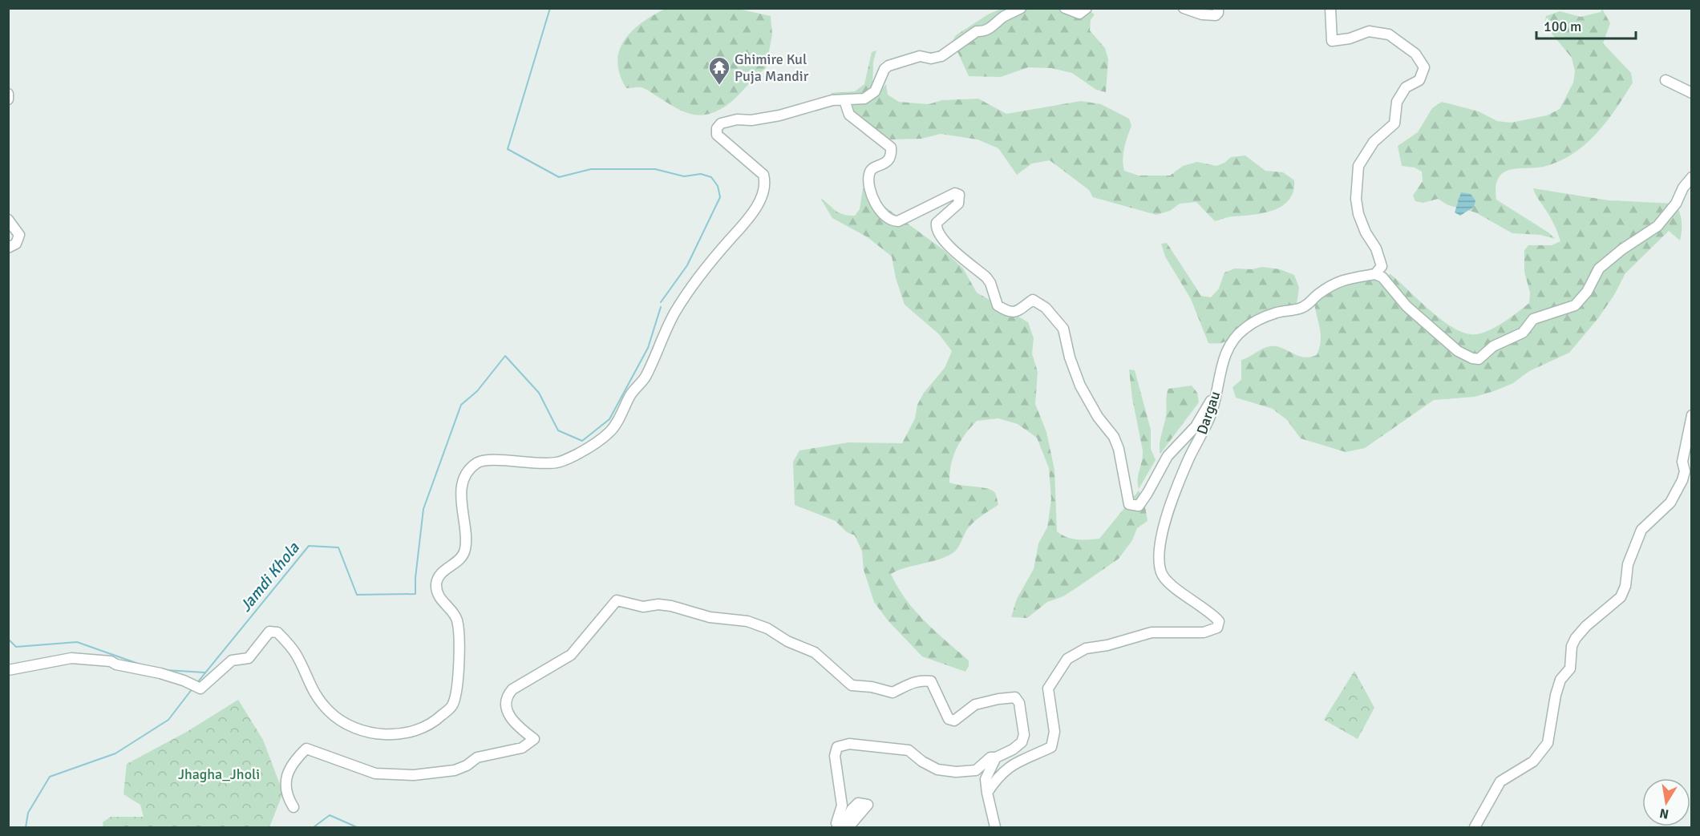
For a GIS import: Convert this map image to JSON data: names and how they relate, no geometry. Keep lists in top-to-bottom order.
{
  "streets": {
    "street": ["Dargau"]
  },
  "water": ["Jamdi Khola"],
  "parks": ["Jhagha_Jholi"],
  "places": {
    "temple": ["Ghimire Kul Puja Mandir"]
  },
  "scale_bar": "100 m",
  "north": "bottom"
}
